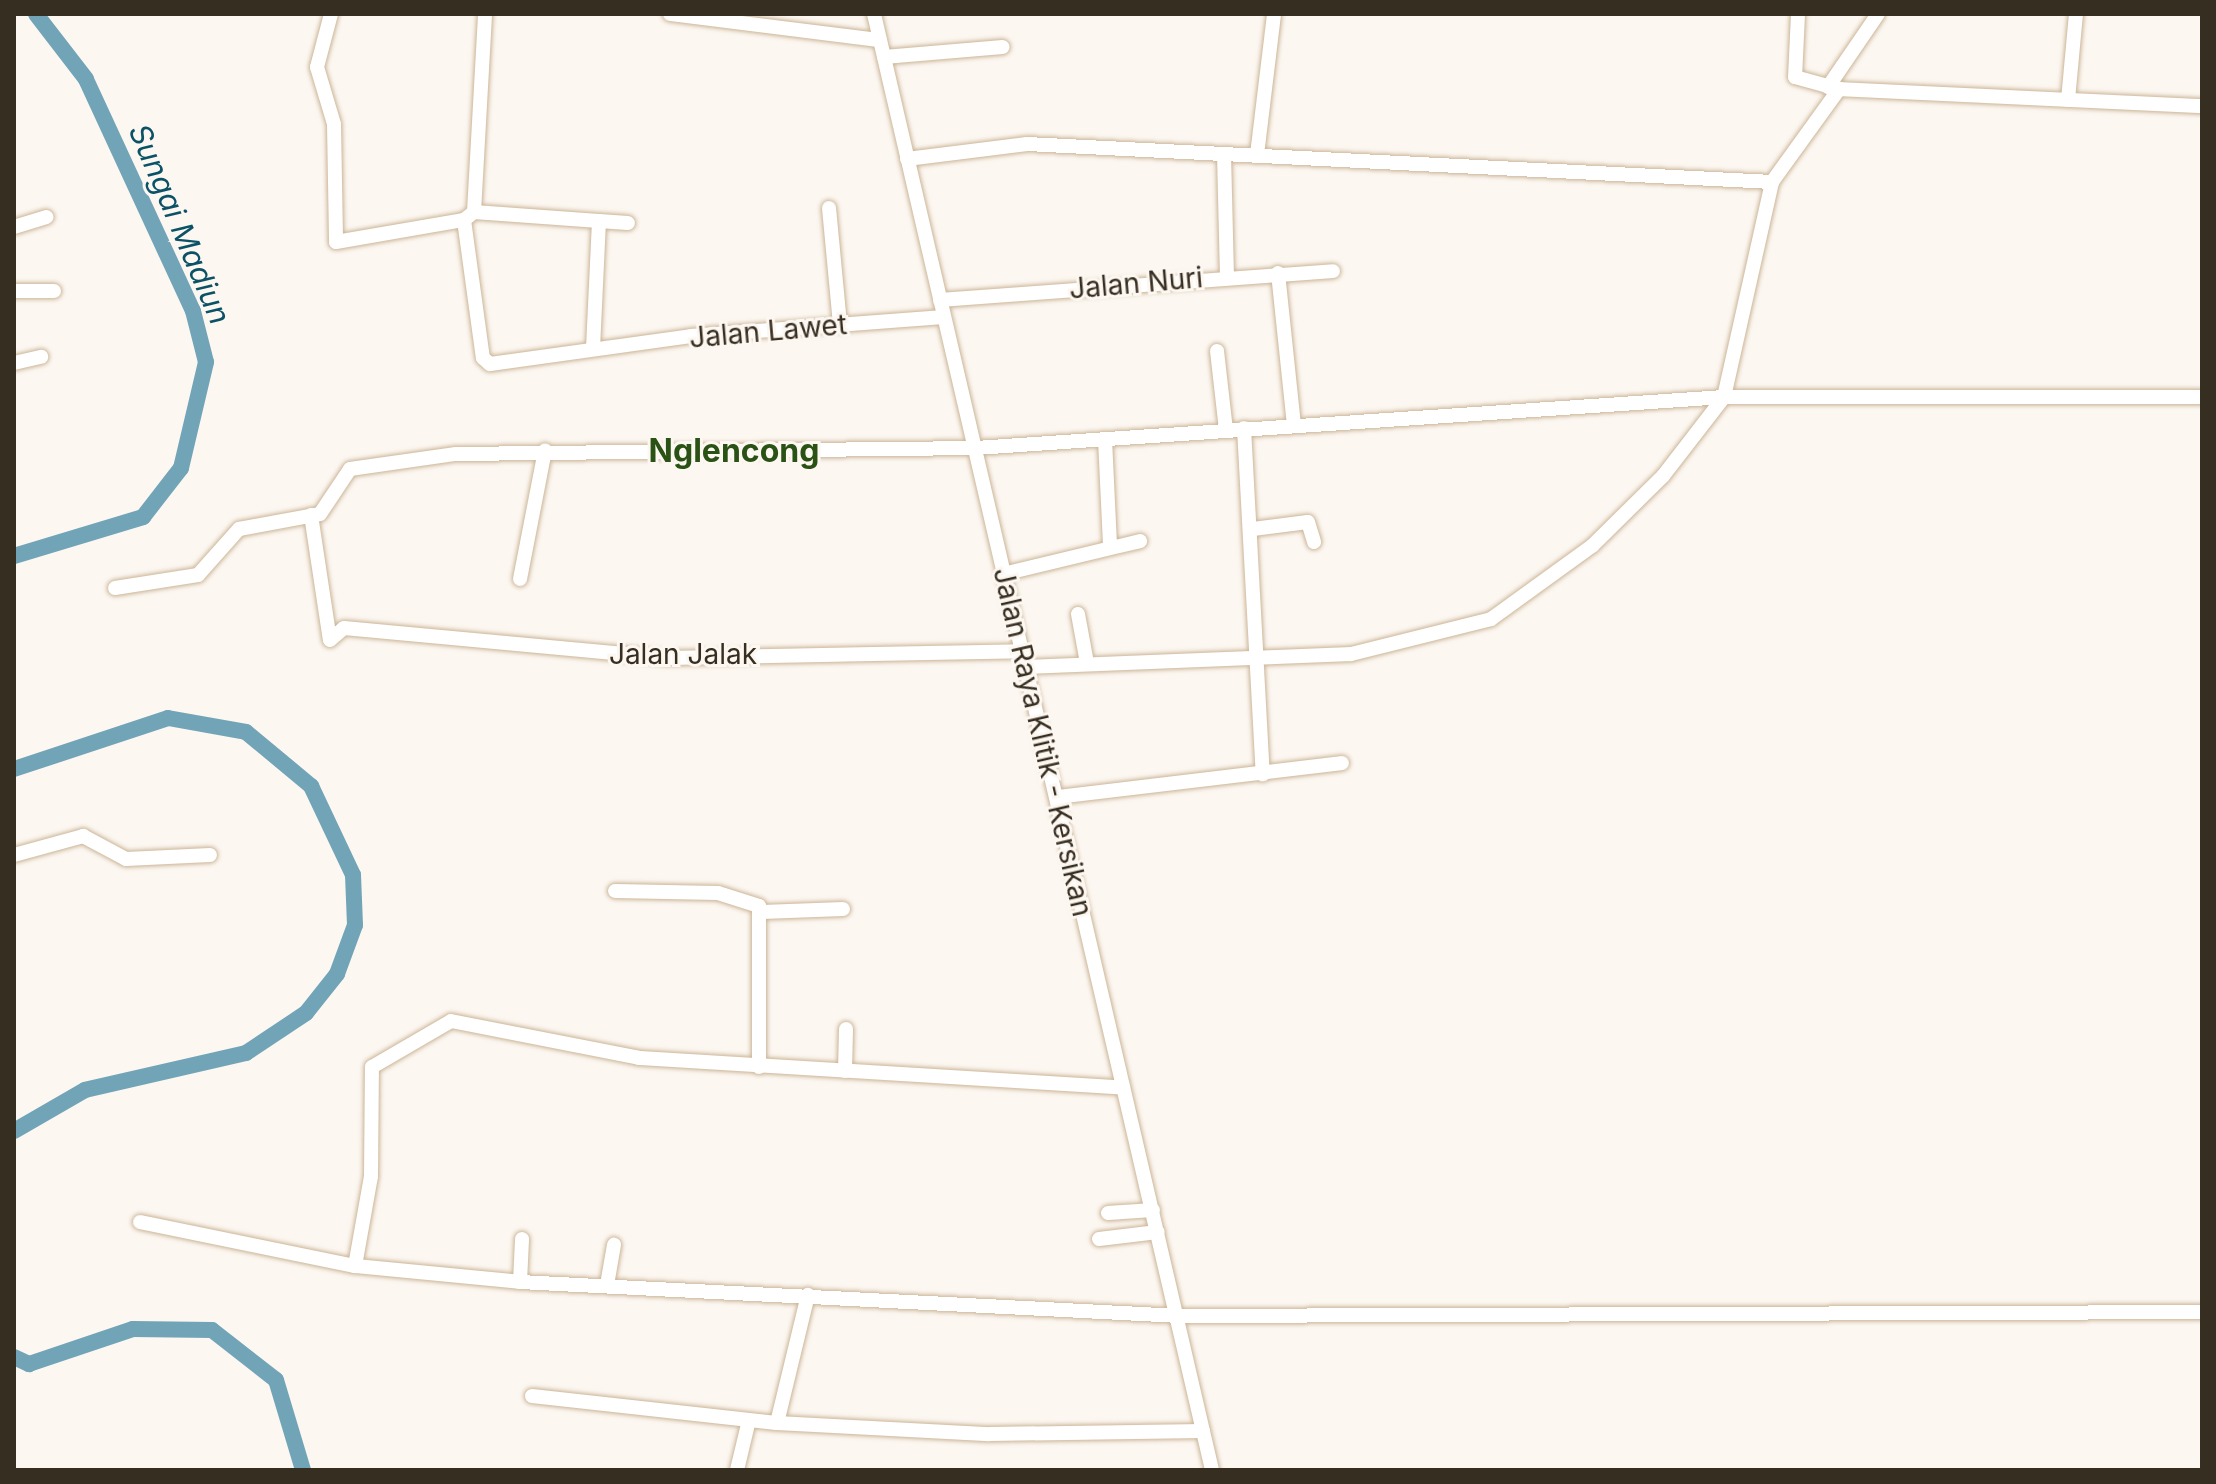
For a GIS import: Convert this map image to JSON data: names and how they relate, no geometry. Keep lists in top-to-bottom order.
{
  "streets": {
    "street": [
      "Jalan Nuri",
      "Jalan Lawet",
      "Jalan Jalak",
      "Jalan Raya Klitik - Kersikan"
    ]
  },
  "crossings": [
    ["Jalan Nuri", "Jalan Raya Klitik - Kersikan"],
    ["Jalan Lawet", "Jalan Raya Klitik - Kersikan"],
    ["Jalan Jalak", "Jalan Raya Klitik - Kersikan"]
  ],
  "districts": ["Nglencong"],
  "water": ["Sungai Madiun"]
}
